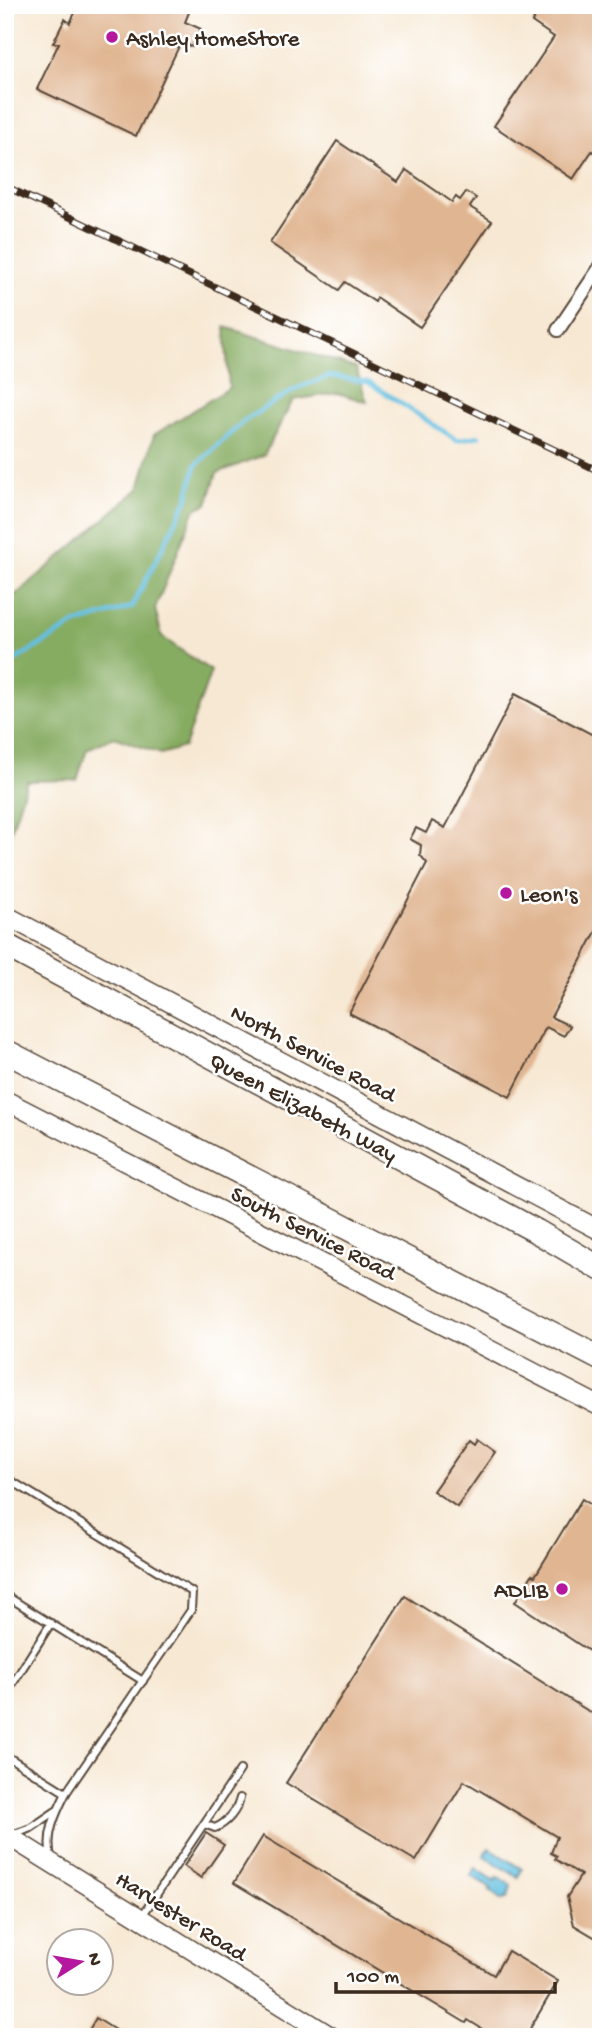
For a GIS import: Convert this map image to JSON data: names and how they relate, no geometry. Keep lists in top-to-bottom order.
{
  "streets": {
    "highway": ["Queen Elizabeth Way"],
    "street": ["North Service Road", "South Service Road", "Harvester Road"]
  },
  "places": ["Ashley HomeStore", "Leon's", "ADLIB"],
  "scale_bar": "100 m",
  "north": "right"
}
